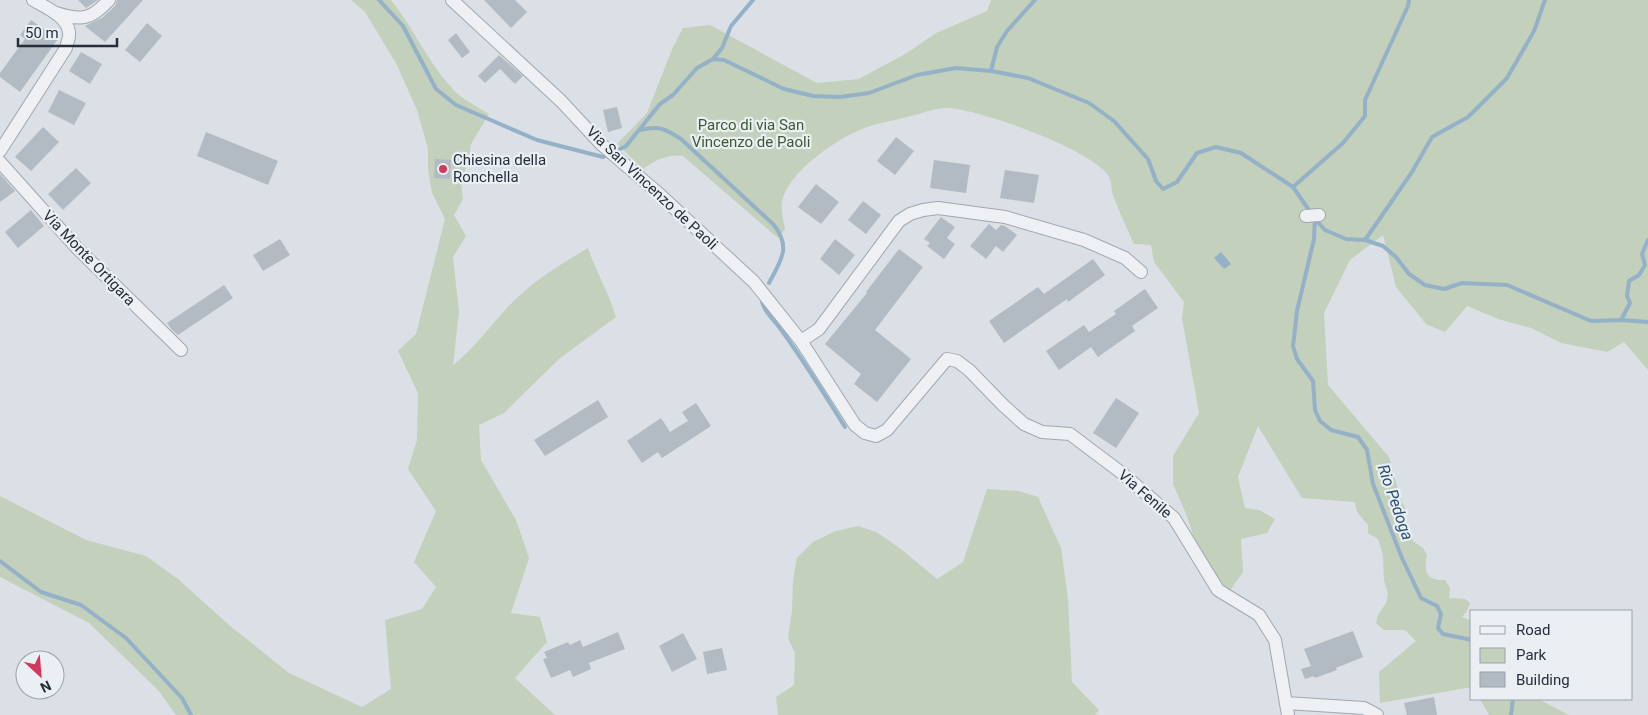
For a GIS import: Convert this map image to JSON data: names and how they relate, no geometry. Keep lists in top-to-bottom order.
{
  "streets": {
    "street": ["Via San Vincenzo de Paoli", "Via Monte Ortigara", "Via Fenile"]
  },
  "crossings": [
    ["Via San Vincenzo de Paoli", "Via Fenile"]
  ],
  "water": ["Rio Pedoga"],
  "parks": ["Parco di via San Vincenzo de Paoli"],
  "places": ["Chiesina della Ronchella"],
  "legend": ["Road", "Park", "Building"],
  "scale_bar": "50 m",
  "north": "bottom right"
}
